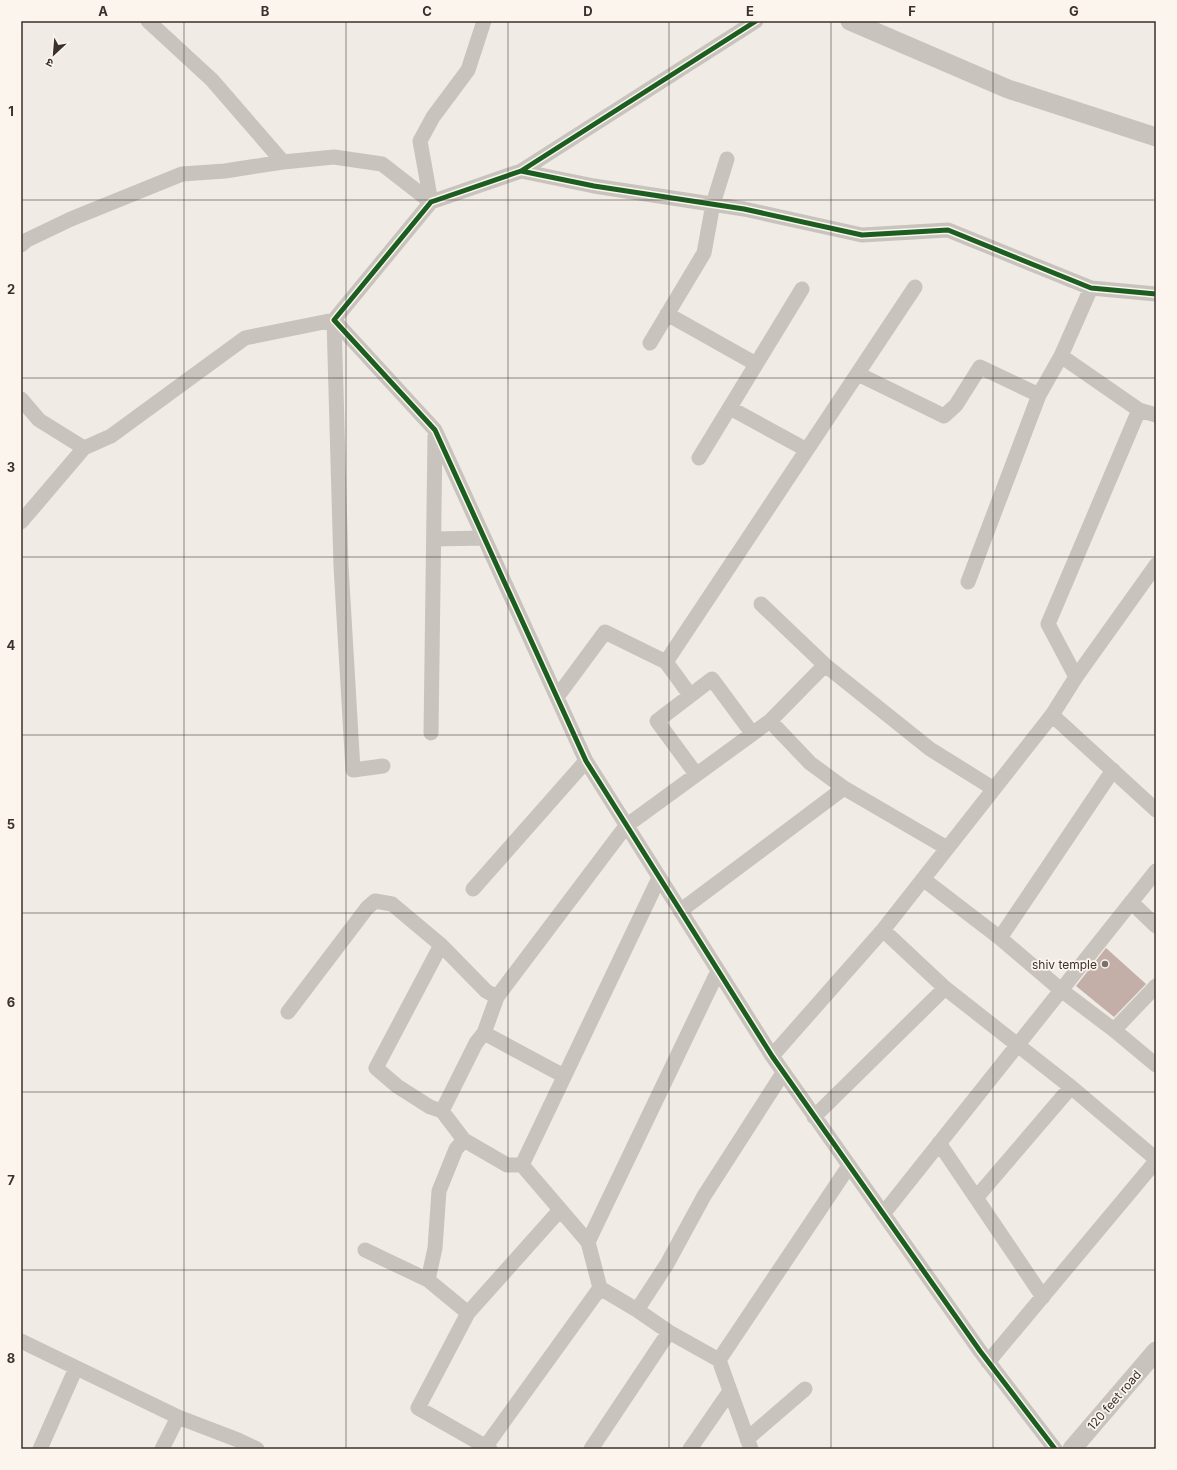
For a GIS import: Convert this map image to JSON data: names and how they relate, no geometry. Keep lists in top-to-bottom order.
{
  "streets": {
    "street": ["120 feet road"]
  },
  "places": ["shiv temple"],
  "north": "bottom left",
  "grid": {
    "columns": [
      "A",
      "B",
      "C",
      "D",
      "E",
      "F",
      "G"
    ],
    "rows": [
      "1",
      "2",
      "3",
      "4",
      "5",
      "6",
      "7",
      "8"
    ]
  }
}
